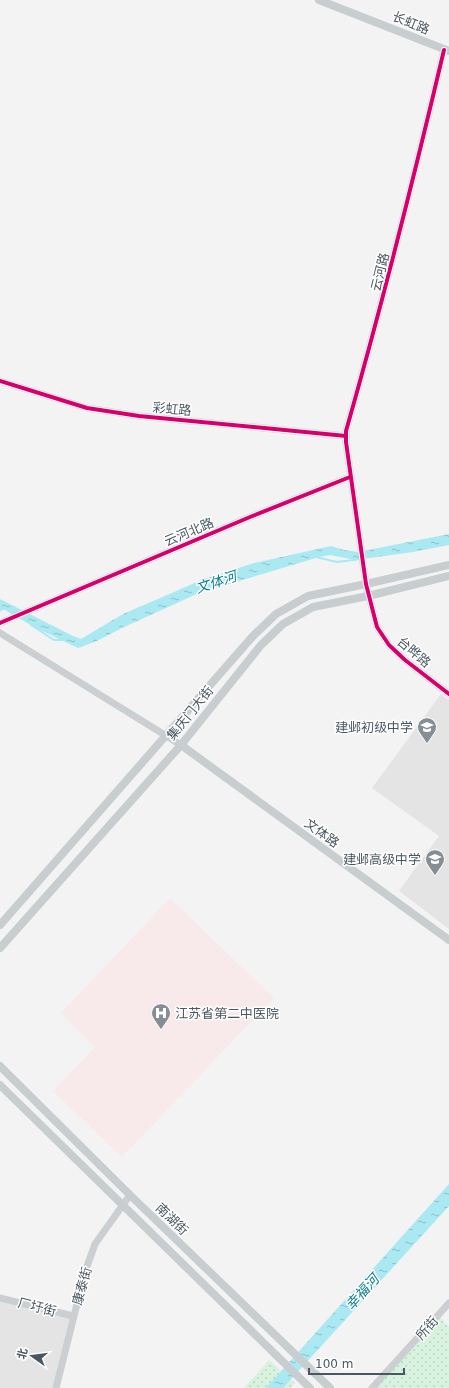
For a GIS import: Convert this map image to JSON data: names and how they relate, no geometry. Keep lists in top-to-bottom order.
{
  "streets": {
    "main road": [
      "长虹路",
      "集庆门大街",
      "文体路",
      "南湖街"
    ],
    "street": [
      "云河路",
      "彩虹路",
      "云河北路",
      "台晔路",
      "康泰街",
      "厂圩街",
      "所街"
    ]
  },
  "crossings": [
    ["长虹路", "云河路"],
    ["云河路", "彩虹路"],
    ["云河路", "云河北路"],
    ["云河路", "台晔路"],
    ["台晔路", "集庆门大街"],
    ["集庆门大街", "文体路"],
    ["南湖街", "康泰街"],
    ["康泰街", "厂圩街"]
  ],
  "water": ["文体河", "幸福河"],
  "places": {
    "school or university": ["建邺初级中学", "建邺高级中学"],
    "hospital": ["江苏省第二中医院"]
  },
  "scale_bar": "100 m",
  "north": "left"
}
